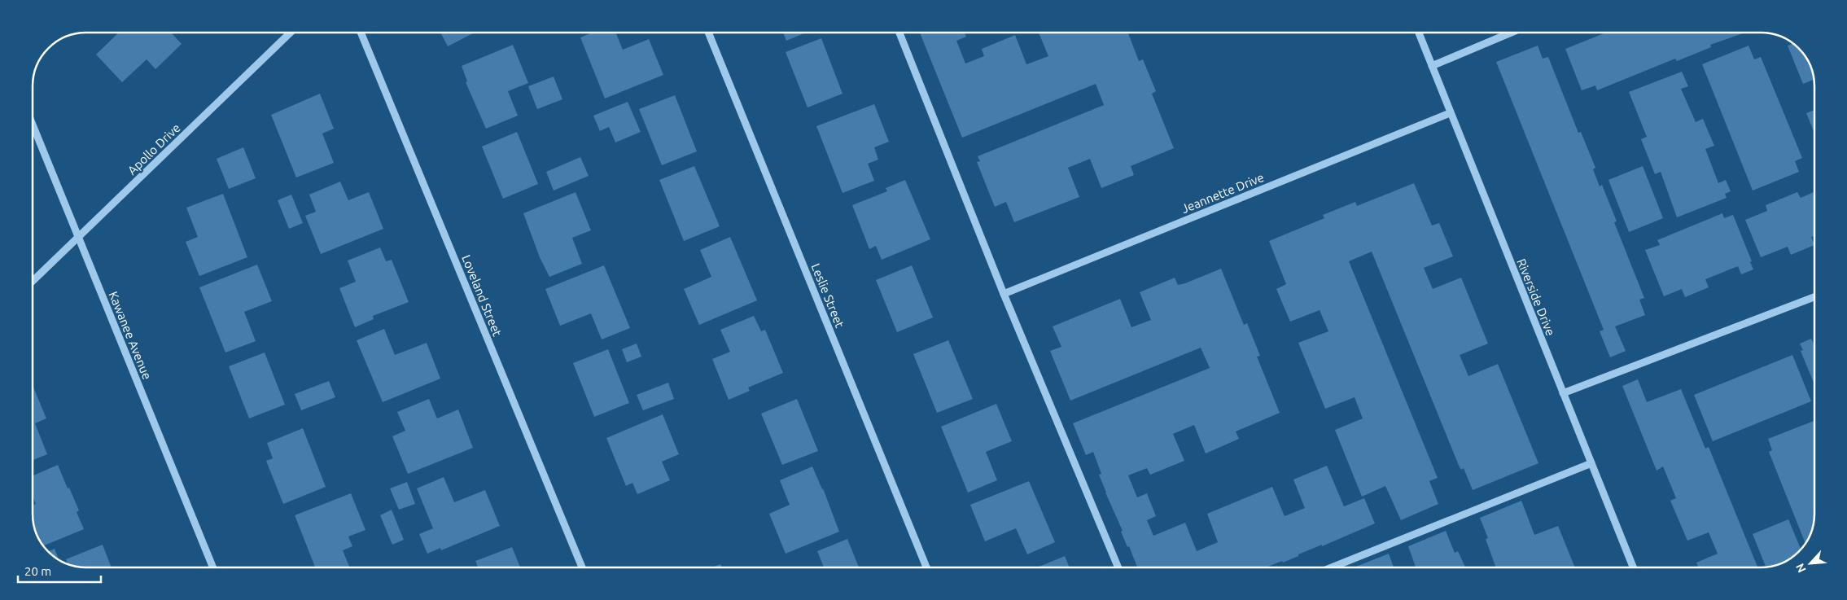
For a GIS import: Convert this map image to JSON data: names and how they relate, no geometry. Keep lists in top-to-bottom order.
{
  "streets": {
    "street": [
      "Apollo Drive",
      "Jeannette Drive",
      "Loveland Street",
      "Leslie Street",
      "Riverside Drive",
      "Kawanee Avenue"
    ]
  },
  "crossings": [
    ["Apollo Drive", "Kawanee Avenue"],
    ["Jeannette Drive", "Riverside Drive"]
  ],
  "scale_bar": "20 m",
  "north": "bottom left"
}
